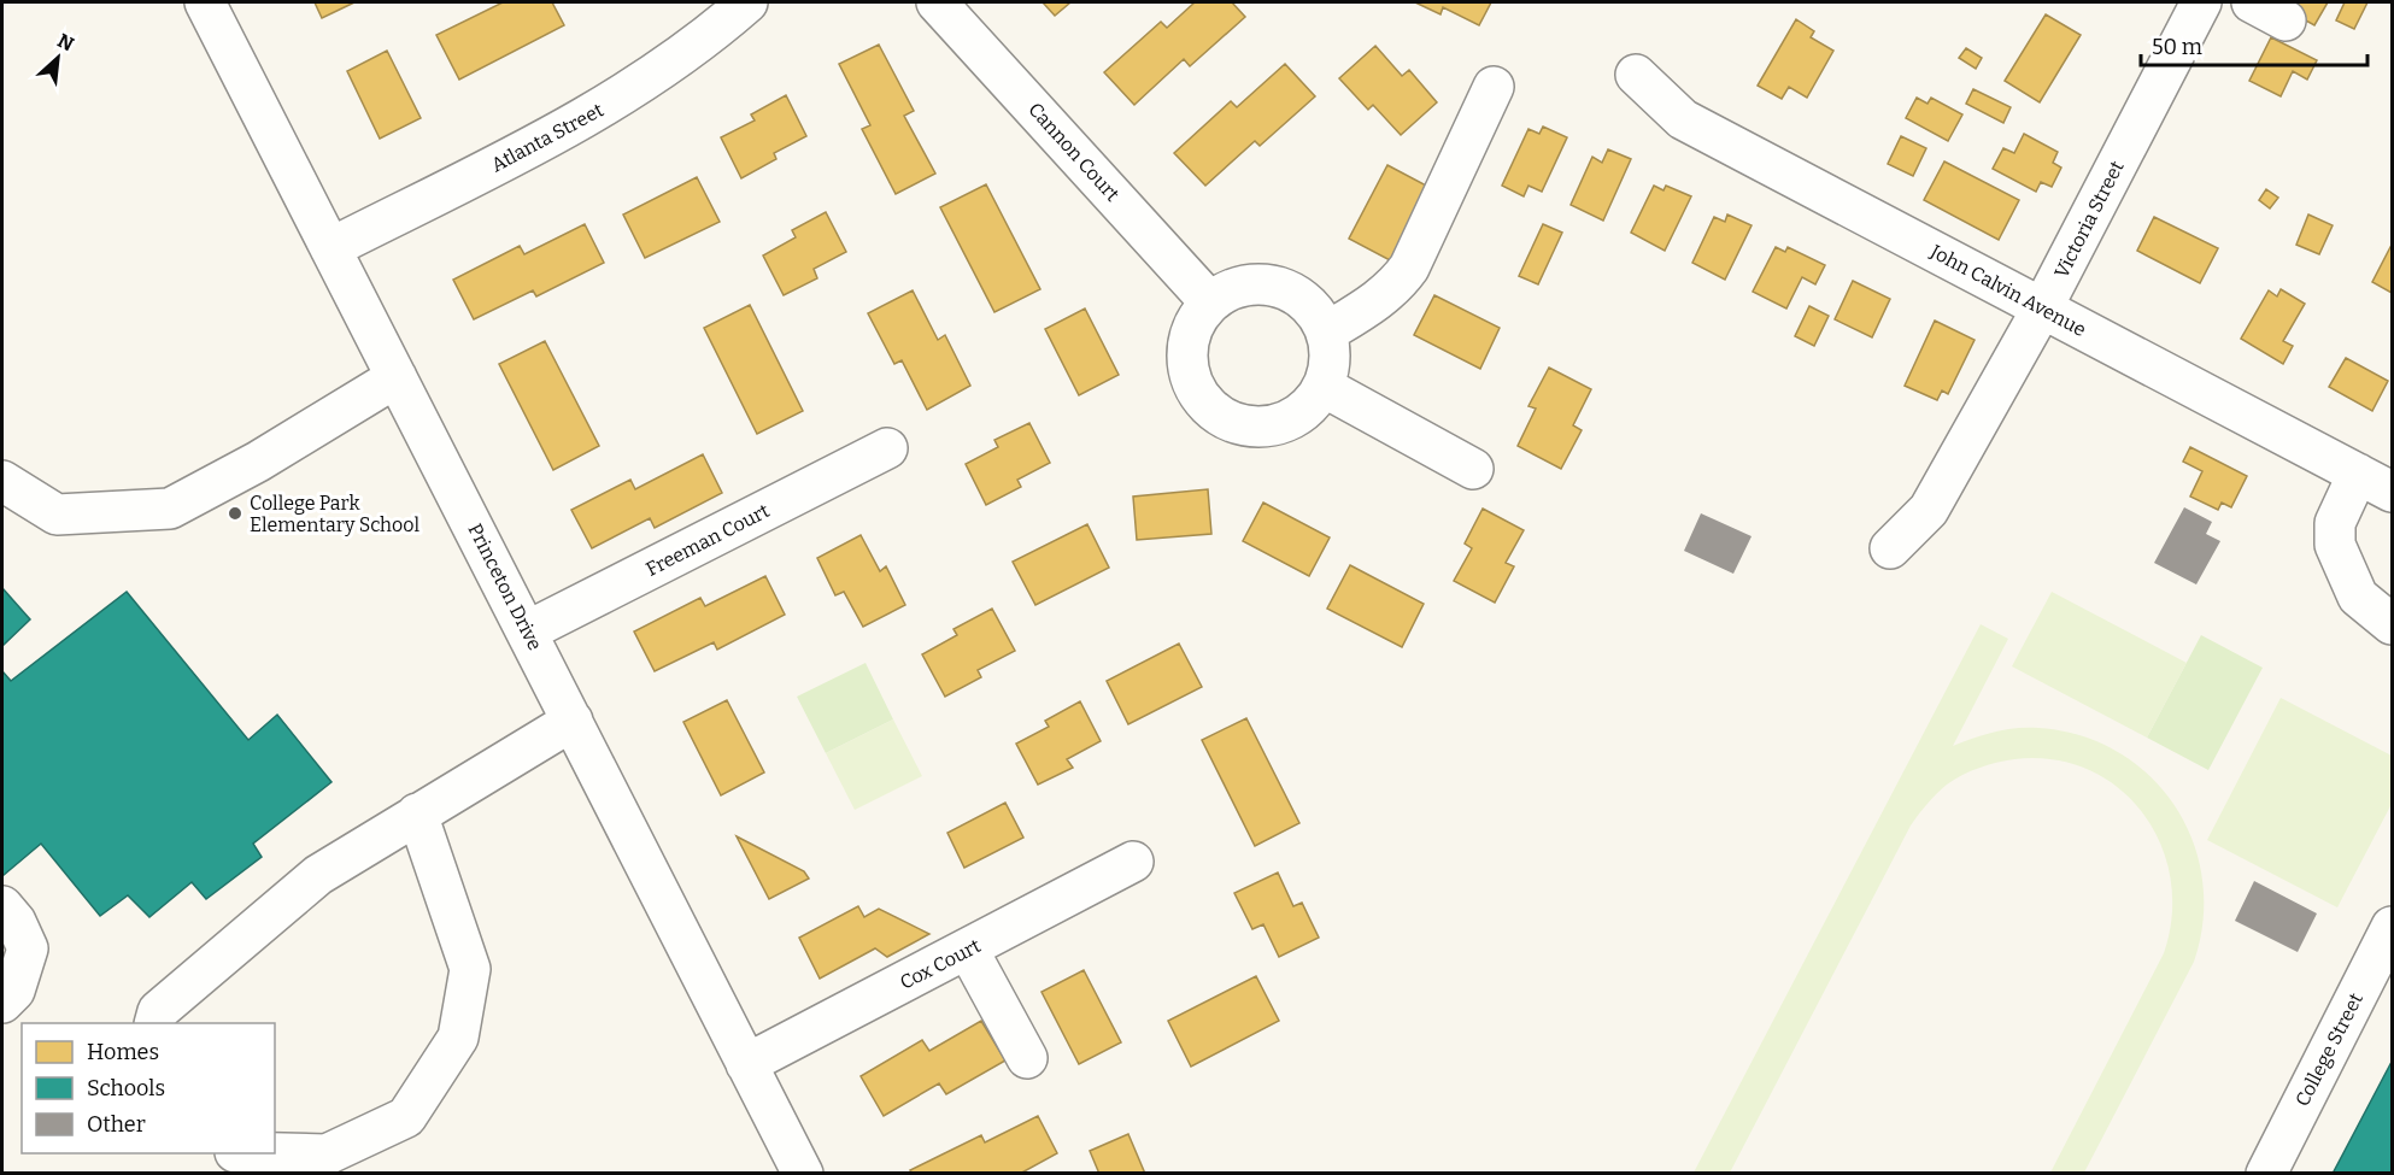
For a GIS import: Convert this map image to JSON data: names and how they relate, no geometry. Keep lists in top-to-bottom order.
{
  "streets": {
    "street": [
      "Atlanta Street",
      "Cannon Court",
      "Victoria Street",
      "John Calvin Avenue",
      "Freeman Court",
      "Princeton Drive",
      "Cox Court",
      "College Street"
    ]
  },
  "crossings": [
    ["Atlanta Street", "Princeton Drive"],
    ["Victoria Street", "John Calvin Avenue"],
    ["Freeman Court", "Princeton Drive"],
    ["Princeton Drive", "Cox Court"]
  ],
  "places": ["College Park Elementary School"],
  "legend": ["Homes", "Schools", "Other"],
  "scale_bar": "50 m",
  "north": "top right"
}
